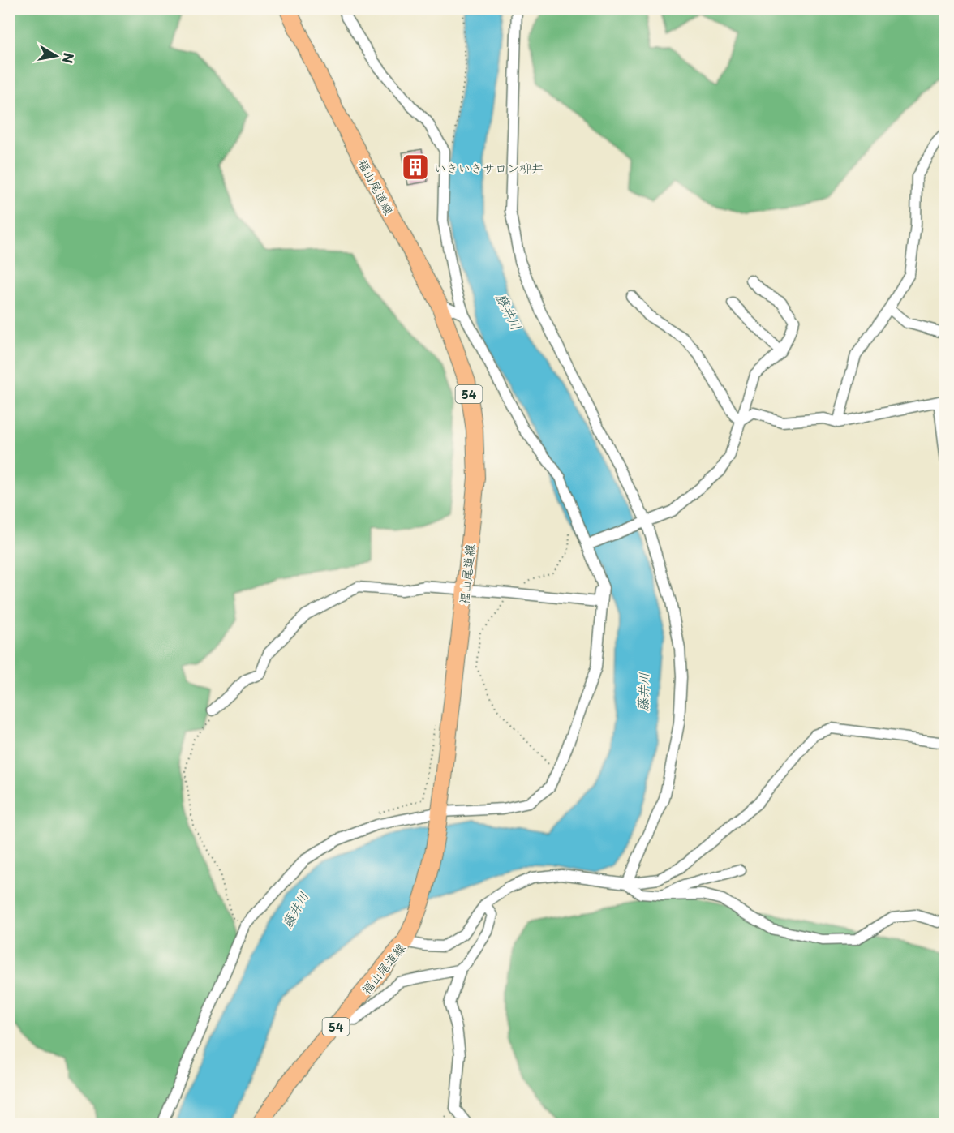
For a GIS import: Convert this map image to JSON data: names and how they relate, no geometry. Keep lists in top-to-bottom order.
{
  "streets": {
    "main road": ["福山尾道線", "54"]
  },
  "water": ["藤井川"],
  "places": {
    "building": ["いきいきサロン柳井"]
  },
  "north": "right"
}
